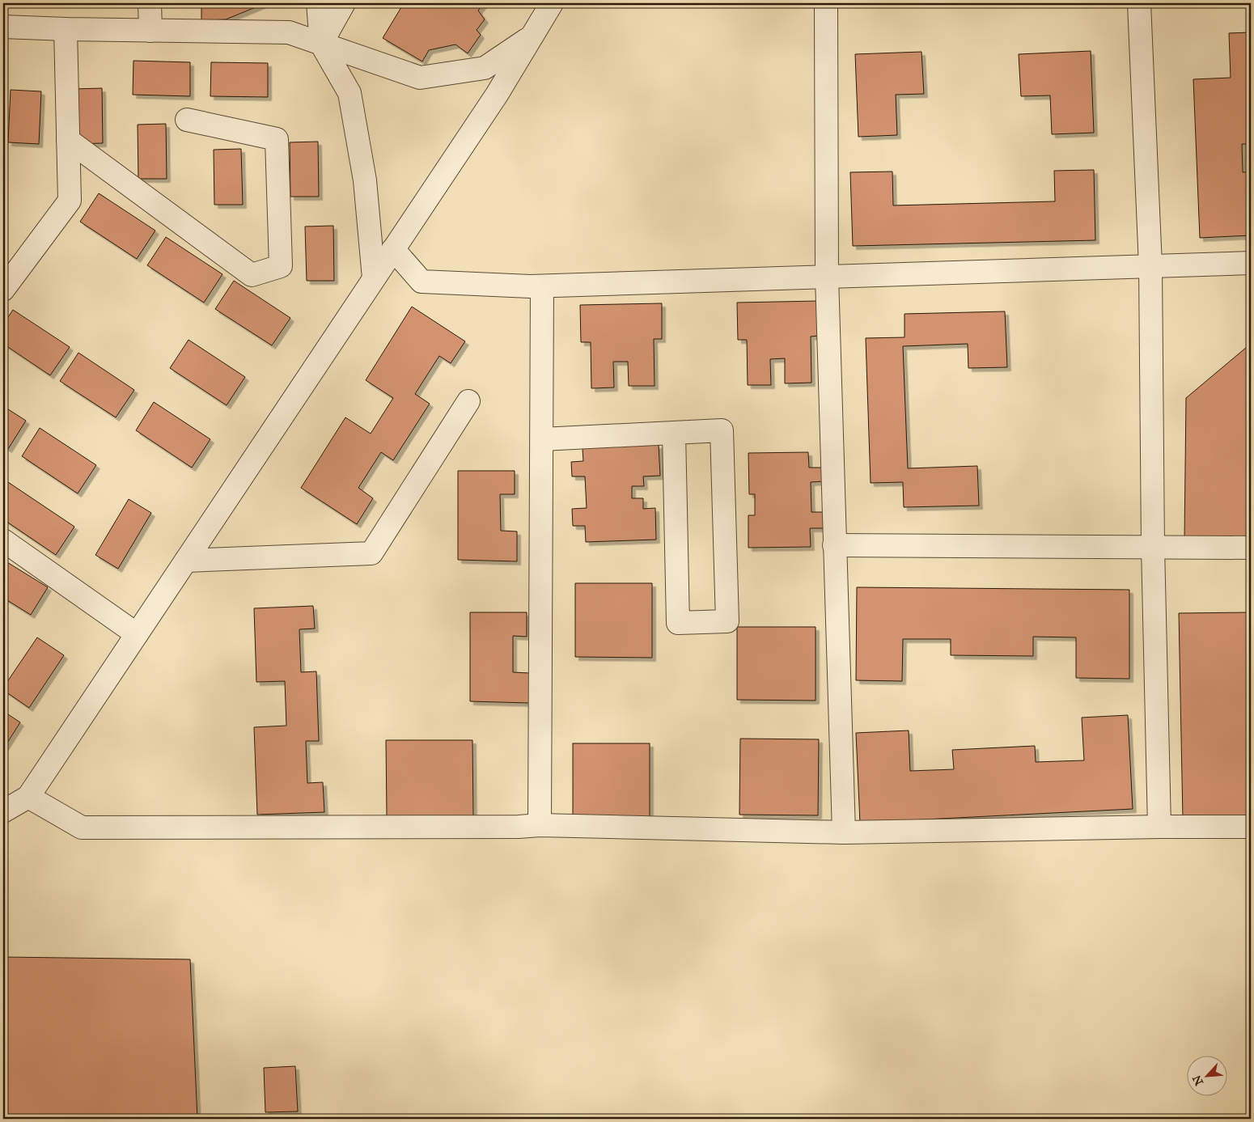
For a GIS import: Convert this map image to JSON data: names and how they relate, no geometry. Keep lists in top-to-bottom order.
{
  "north": "bottom left"
}
